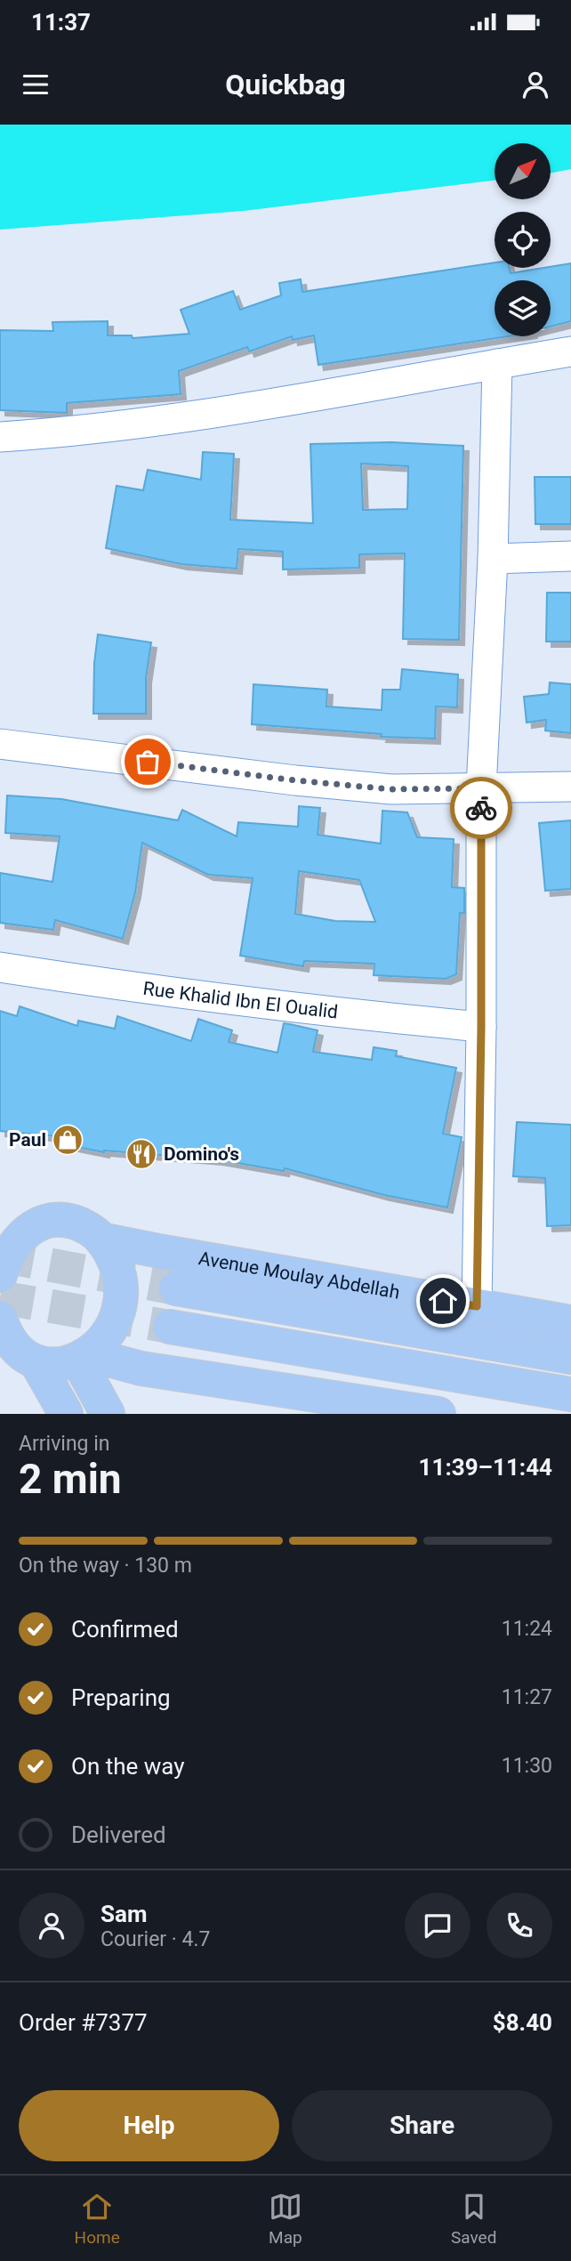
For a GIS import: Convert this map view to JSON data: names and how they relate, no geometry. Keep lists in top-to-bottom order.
{
  "streets": {
    "main road": ["Avenue Moulay Abdellah"],
    "street": ["Rue Khalid Ibn El Oualid"]
  },
  "places": {
    "shop": ["Paul"],
    "restaurant": ["Domino's"]
  },
  "north": "top right",
  "page": {
    "status": "11:37",
    "header": "Quickbag",
    "heading": ["2 min", "Arriving in", "11:39–11:44"],
    "panel": [
      "Sam",
      "Courier · 4.7",
      "Order #7377",
      "$8.40"
    ],
    "bar": "On the way · 130 m",
    "list": [
      ["Confirmed", "11:24"],
      ["Preparing", "11:27"],
      ["On the way", "11:30"],
      "Delivered"
    ],
    "buttons": ["Help", "Share"],
    "tabs": ["Home", "Map", "Saved"]
  }
}
